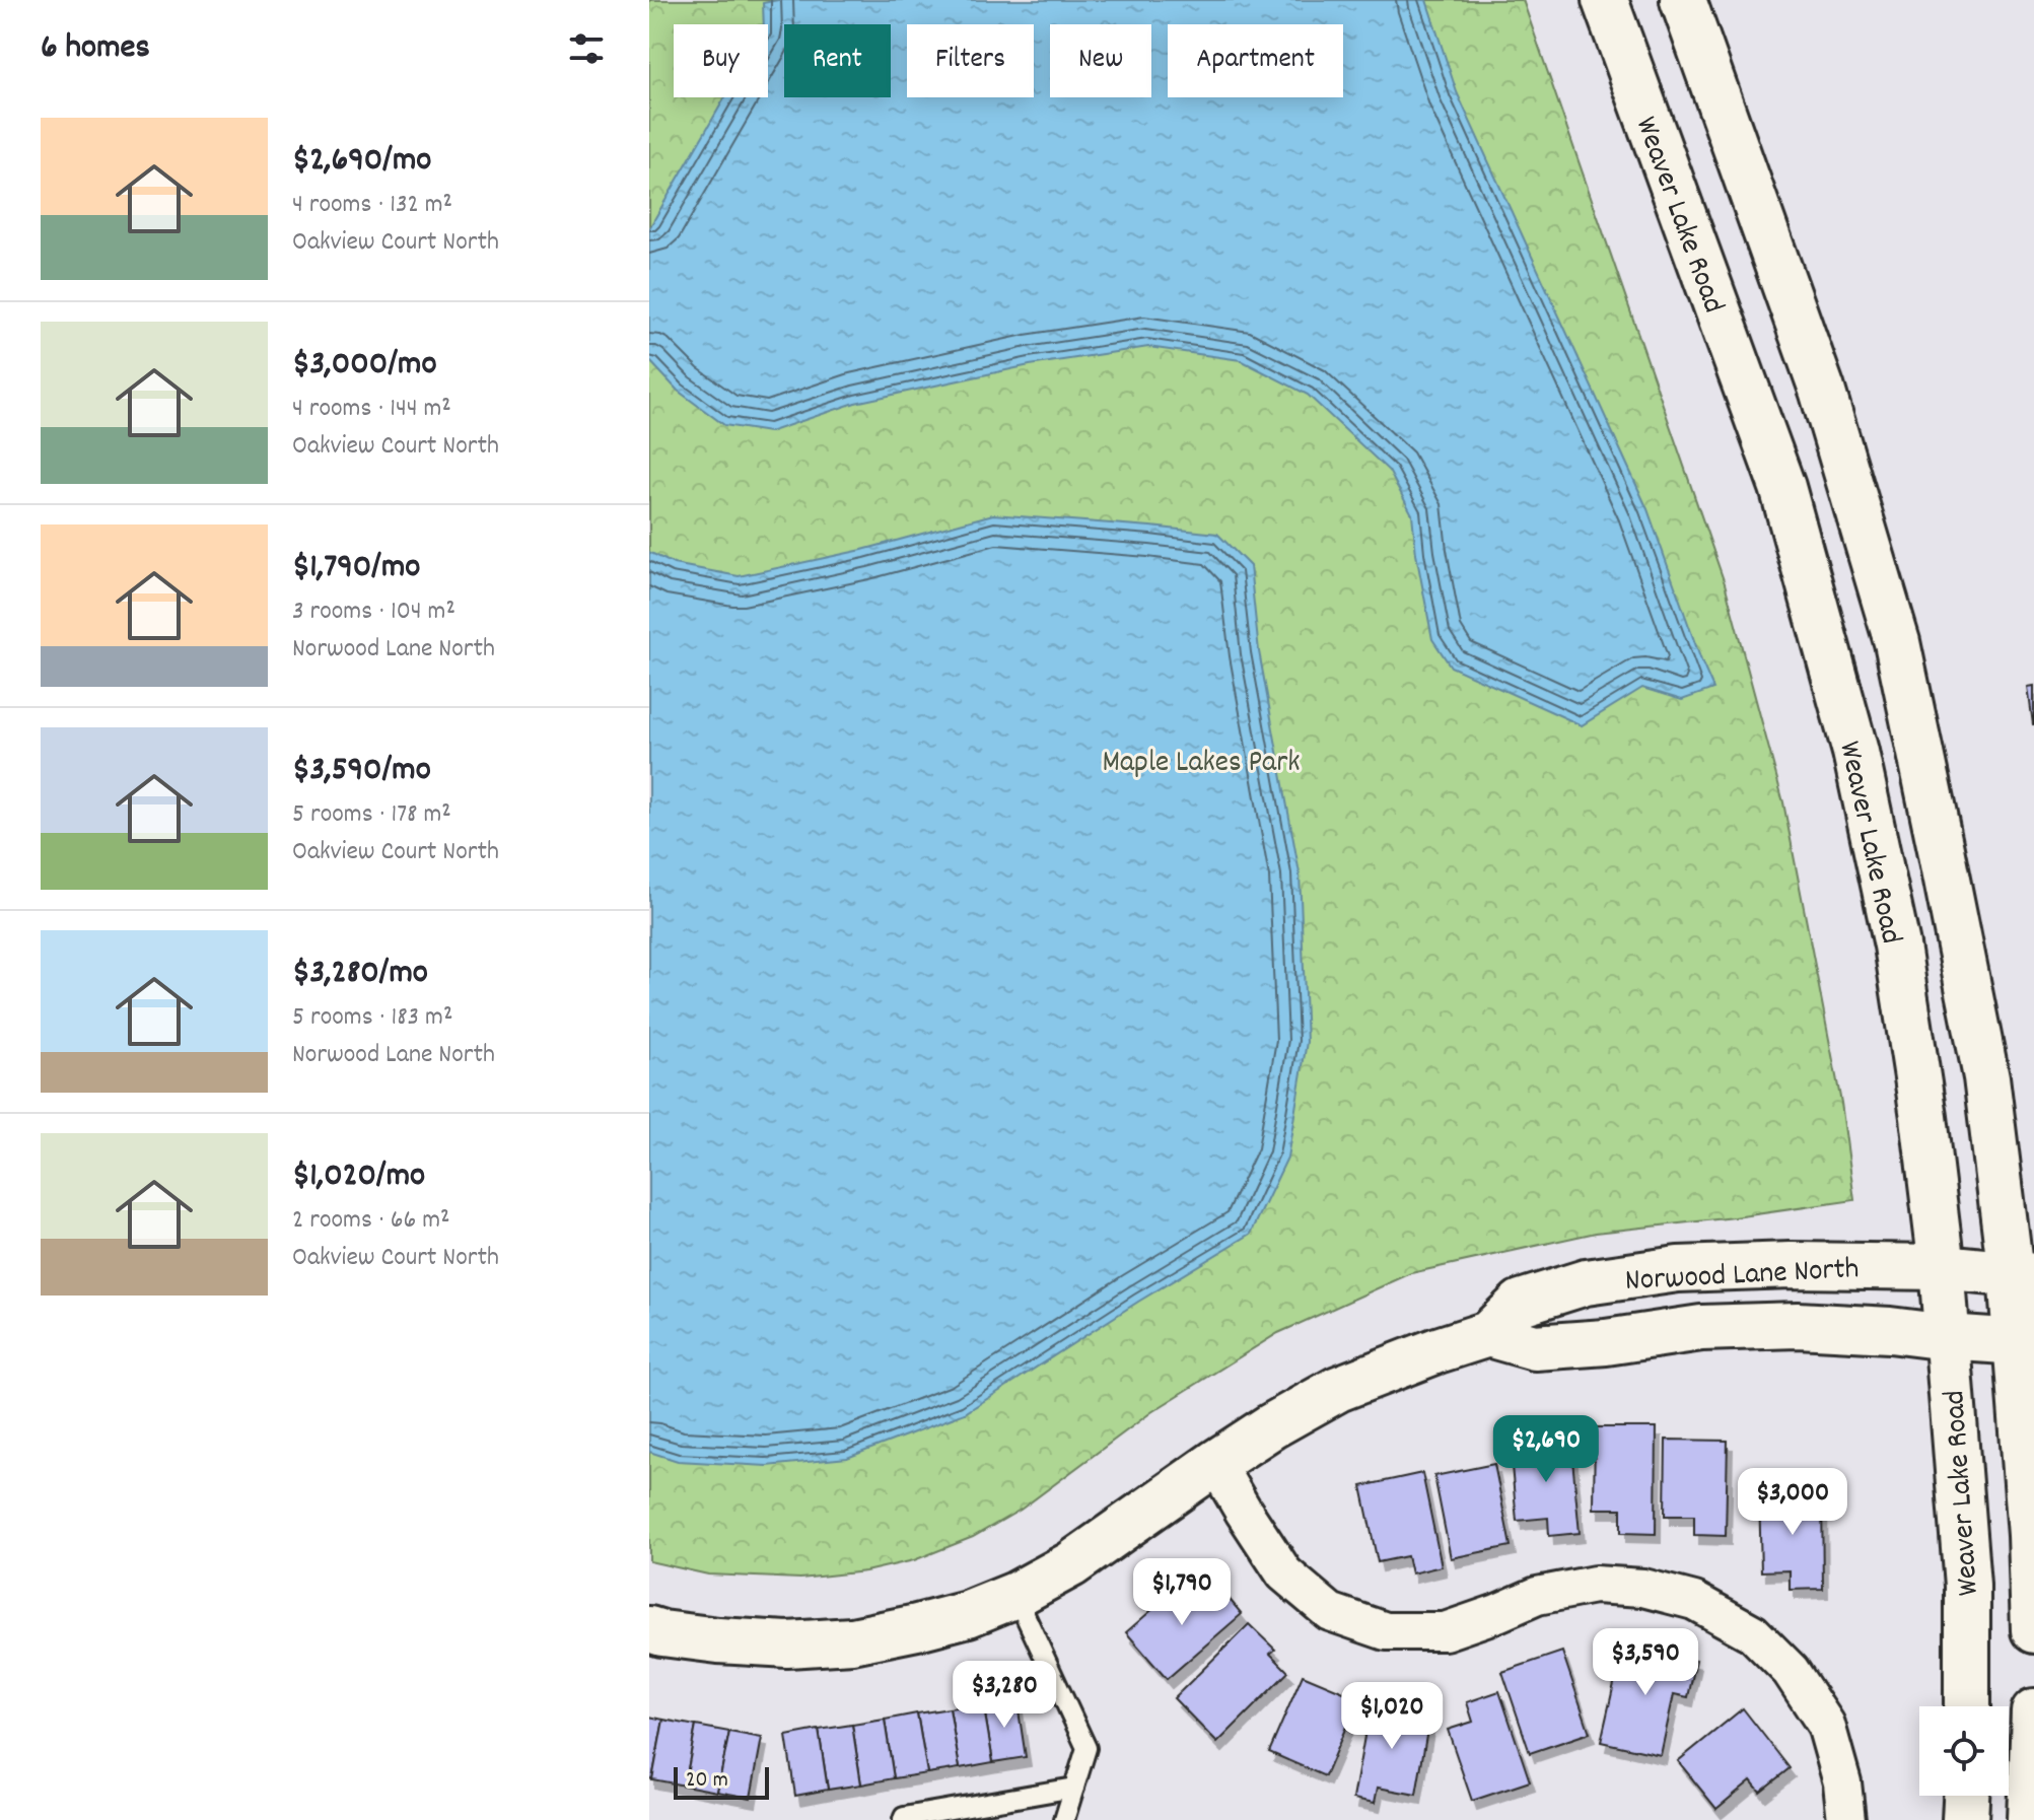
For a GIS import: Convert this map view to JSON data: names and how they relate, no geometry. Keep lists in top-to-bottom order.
{
  "streets": {
    "main road": ["Weaver Lake Road", "Norwood Lane North"]
  },
  "crossings": [
    ["Weaver Lake Road", "Norwood Lane North"]
  ],
  "parks": ["Maple Lakes Park"],
  "scale_bar": "20 m",
  "page": {
    "heading": "6 homes",
    "chip": [
      "Buy",
      "Rent",
      "Filters",
      "New",
      "Apartment"
    ],
    "list": [
      {
        "name": "$2,690/mo",
        "note": "4 rooms · 132 m² · Oakview Court North"
      },
      {
        "name": "$3,000/mo",
        "note": "4 rooms · 144 m² · Oakview Court North"
      },
      {
        "name": "$1,790/mo",
        "note": "3 rooms · 104 m² · Norwood Lane North"
      },
      {
        "name": "$3,590/mo",
        "note": "5 rooms · 178 m² · Oakview Court North"
      },
      {
        "name": "$3,280/mo",
        "note": "5 rooms · 183 m² · Norwood Lane North"
      },
      {
        "name": "$1,020/mo",
        "note": "2 rooms · 66 m² · Oakview Court North"
      }
    ],
    "price": [
      "$2,690",
      "$3,000",
      "$1,790",
      "$3,590",
      "$3,280",
      "$1,020"
    ],
    "scale": "20 m"
  }
}
